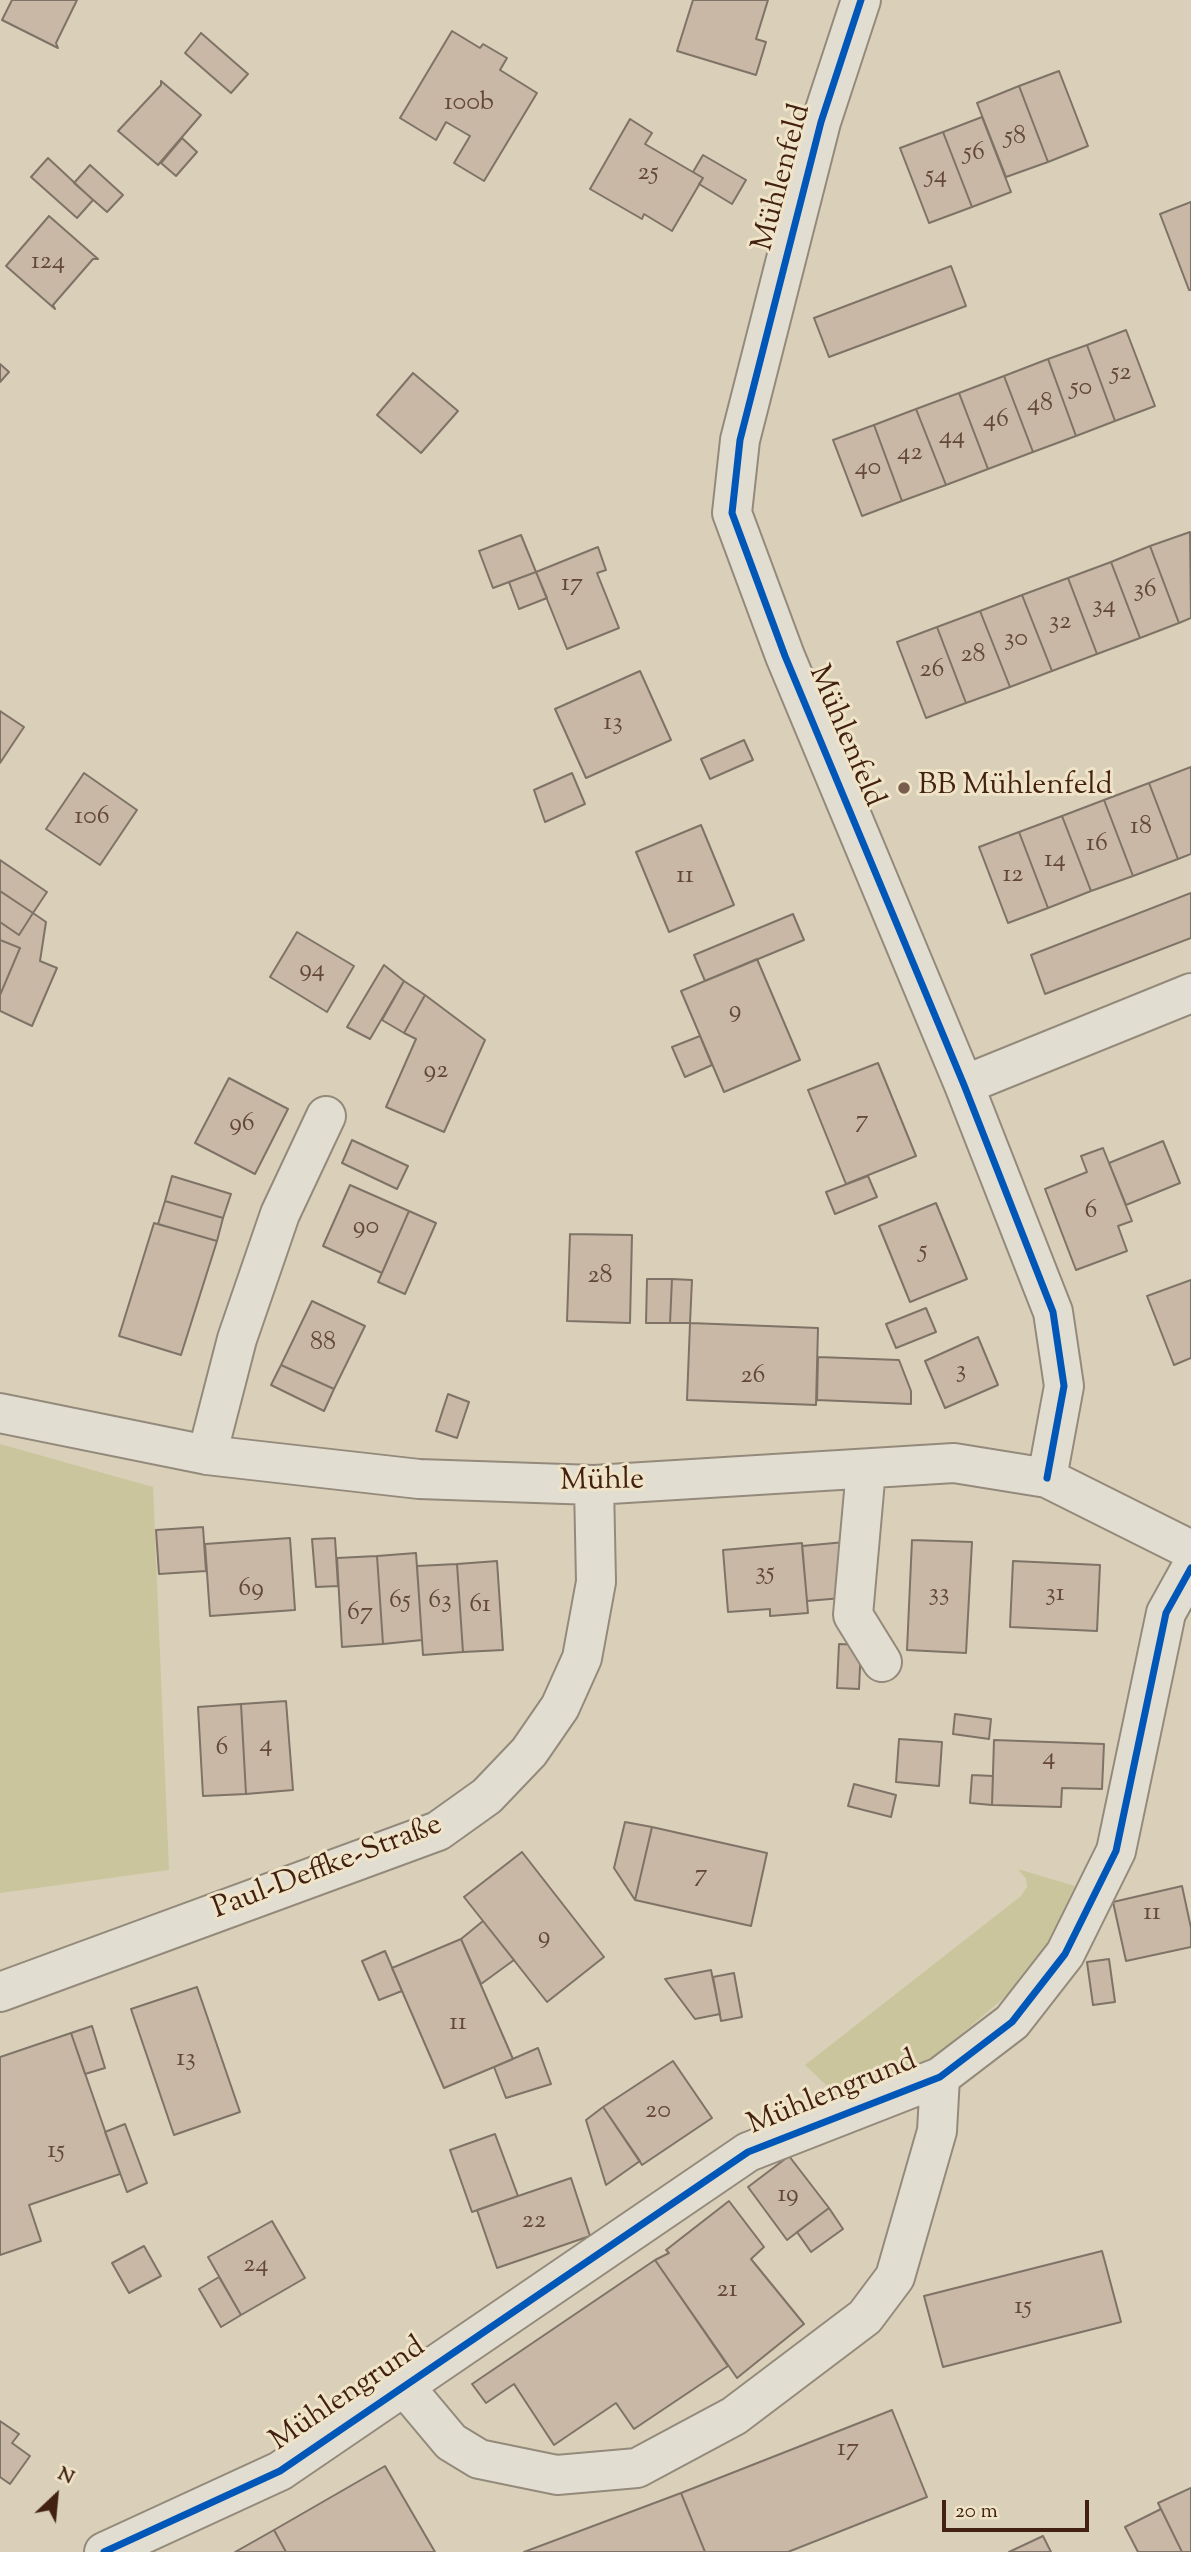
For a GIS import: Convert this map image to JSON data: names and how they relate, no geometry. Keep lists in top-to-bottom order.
{
  "streets": {
    "street": [
      "Mühlenfeld",
      "Mühle",
      "Paul-Deffke-Straße",
      "Mühlengrund"
    ]
  },
  "crossings": [
    ["Mühlenfeld", "Mühle"],
    ["Mühle", "Paul-Deffke-Straße"]
  ],
  "places": ["BB Mühlenfeld"],
  "house_numbers": [
    "100b",
    "58",
    "56",
    "25",
    "54",
    "124",
    "52",
    "50",
    "48",
    "46",
    "44",
    "42",
    "40",
    "17",
    "36",
    "34",
    "32",
    "30",
    "28",
    "26",
    "13",
    "106",
    "18",
    "16",
    "14",
    "12",
    "11",
    "94",
    "9",
    "92",
    "7",
    "96",
    "6",
    "90",
    "5",
    "28",
    "88",
    "3",
    "26",
    "35",
    "69",
    "33",
    "31",
    "65",
    "63",
    "61",
    "67",
    "4",
    "6",
    "4",
    "7",
    "11",
    "9",
    "11",
    "13",
    "20",
    "15",
    "19",
    "22",
    "24",
    "21",
    "15",
    "17"
  ],
  "scale_bar": "20 m",
  "north": "top right"
}
